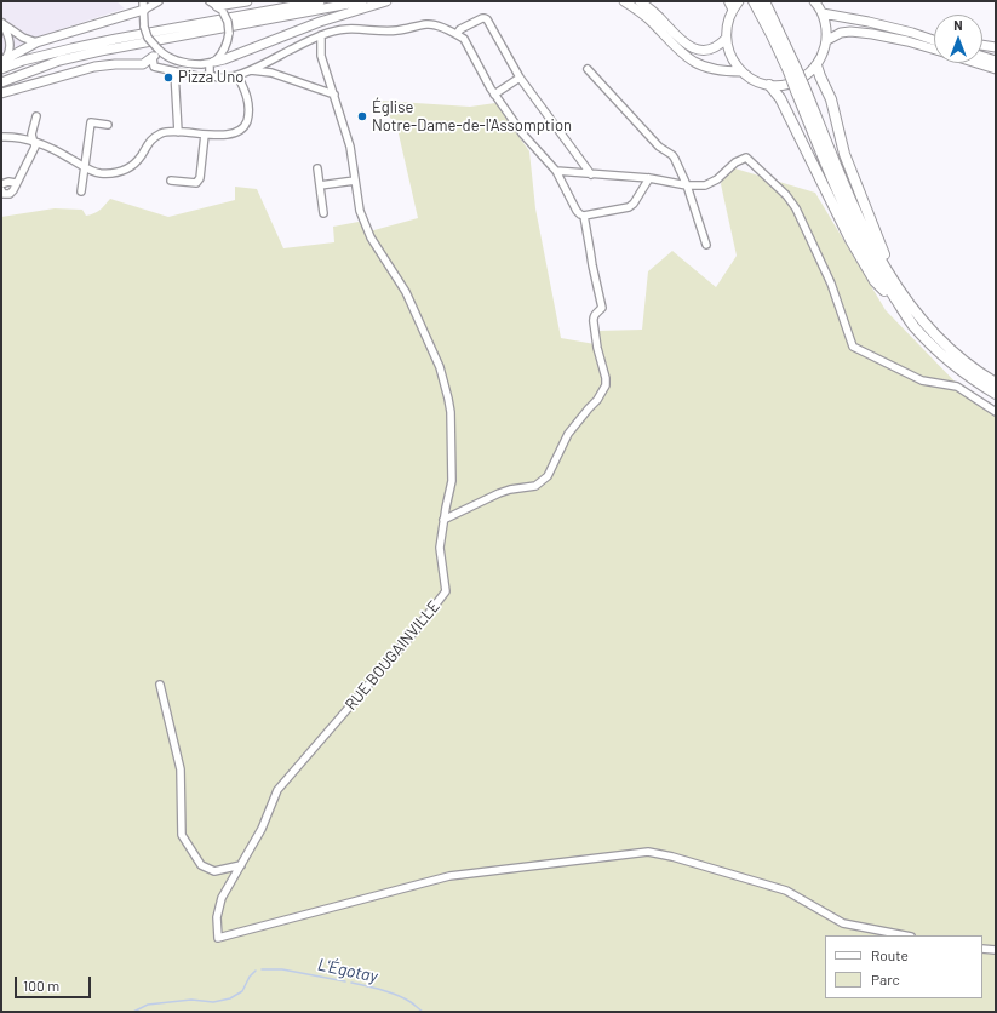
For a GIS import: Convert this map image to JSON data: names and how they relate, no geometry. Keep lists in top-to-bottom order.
{
  "streets": {
    "street": ["RUE BOUGAINVILLE"]
  },
  "water": ["L'Égotay"],
  "places": ["Pizza Uno", "Église Notre-Dame-de-l'Assomption"],
  "legend": ["Route", "Parc"],
  "scale_bar": "100 m",
  "north": "top"
}
